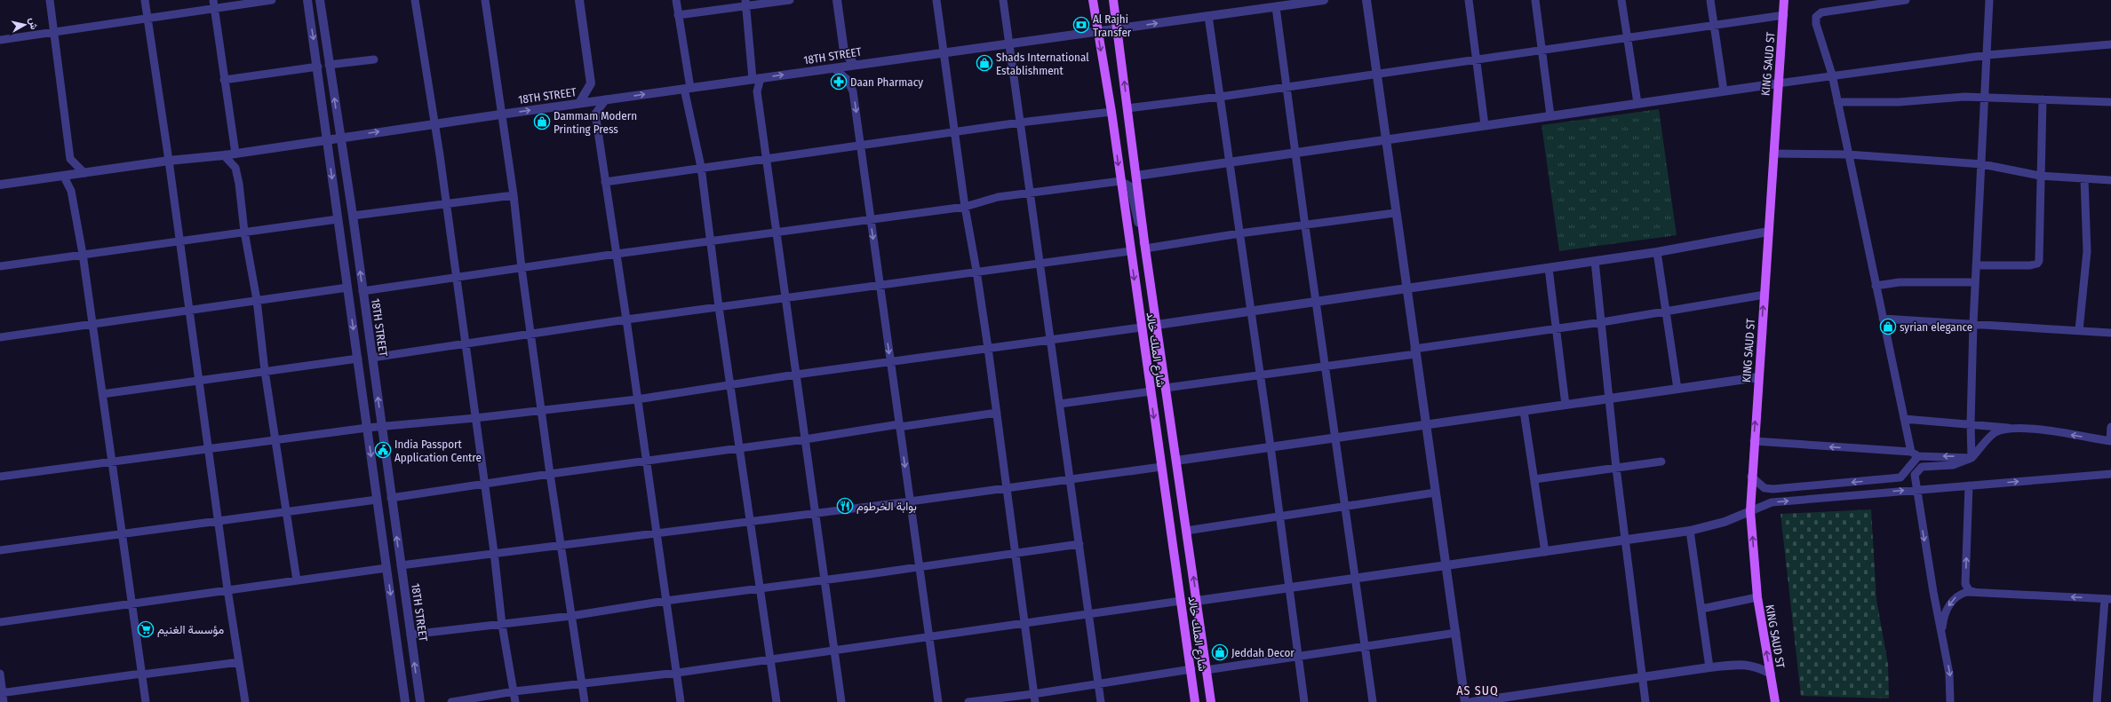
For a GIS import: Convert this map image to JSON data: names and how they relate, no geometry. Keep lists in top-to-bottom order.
{
  "streets": {
    "main road": ["KING SAUD ST", "شارع الملك خالد"],
    "street": ["18TH STREET"]
  },
  "crossings": [
    ["18TH STREET", "شارع الملك خالد"]
  ],
  "one_way": ["KING SAUD ST"],
  "districts": ["AS SUQ"],
  "places": {
    "bank": ["Al Rajhi Transfer"],
    "shop": [
      "Shads International Establishment",
      "Dammam Modern Printing Press",
      "syrian elegance",
      "Jeddah Decor"
    ],
    "pharmacy": ["Daan Pharmacy"],
    "public building": ["India Passport Application Centre"],
    "restaurant": ["بوابة الخرطوم"],
    "supermarket": ["مؤسسة الغنيم"]
  },
  "north": "right"
}
